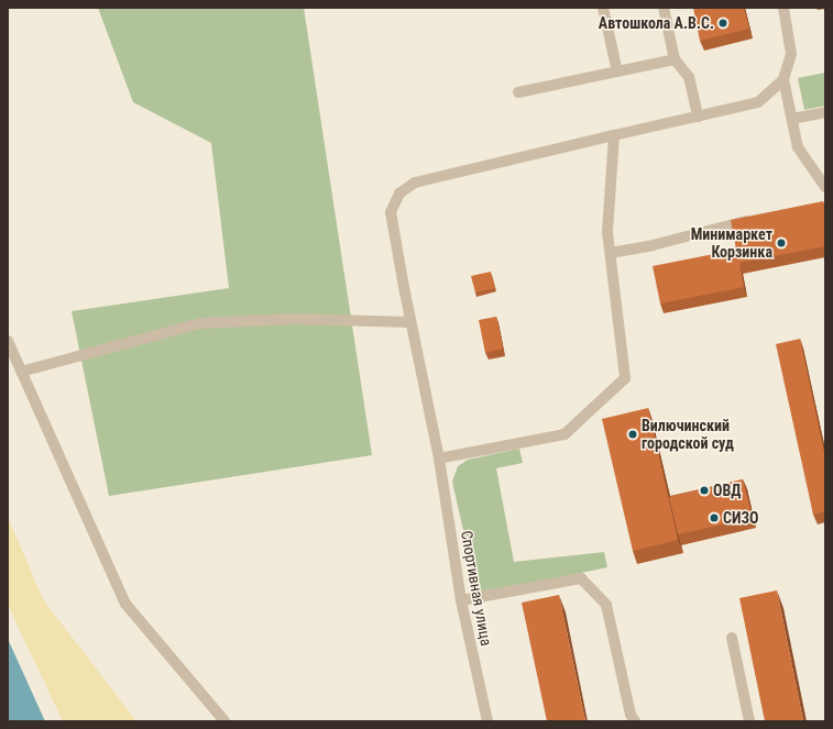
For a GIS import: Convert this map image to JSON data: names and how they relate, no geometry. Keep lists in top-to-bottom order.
{
  "streets": {
    "street": ["Спортивная улица"]
  },
  "places": [
    "Автошкола A.B.C.",
    "Минимаркет Корзинка",
    "Вилючинский городской суд",
    "ОВД",
    "СИЗО"
  ]
}
